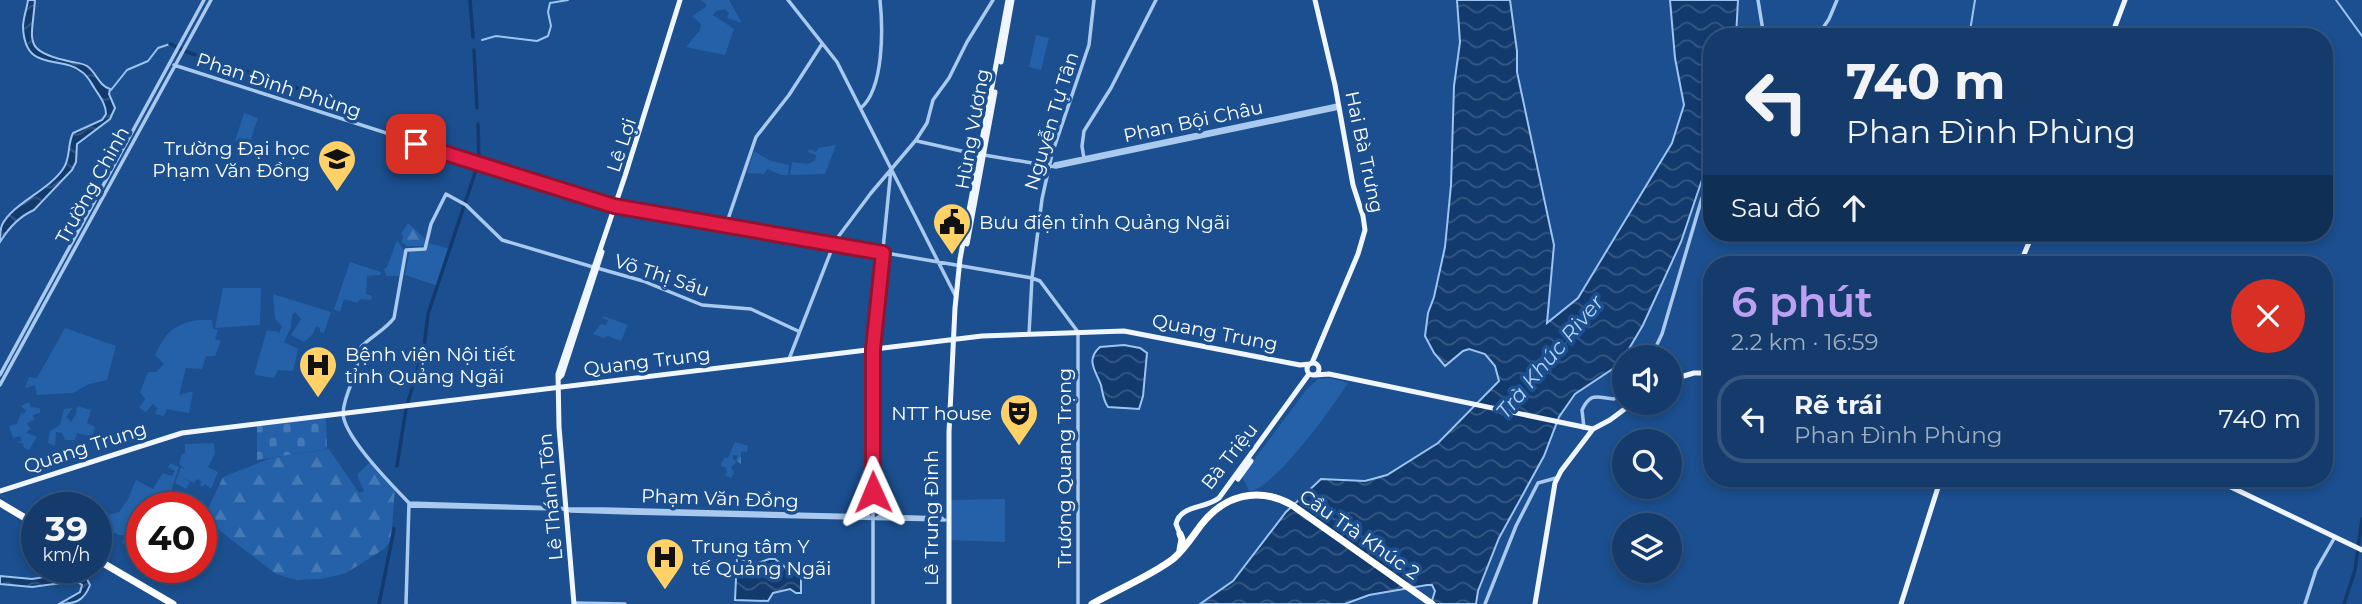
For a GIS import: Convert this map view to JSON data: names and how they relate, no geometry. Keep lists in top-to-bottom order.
{
  "streets": {
    "highway": ["Bà Triệu", "Cầu Trà Khúc 2"],
    "main road": [
      "Hùng Vương",
      "Lê Lợi",
      "Hai Bà Trưng",
      "Quang Trung",
      "Lê Thánh Tôn",
      "Lê Trung Đình"
    ],
    "street": [
      "Phan Đình Phùng",
      "Nguyễn Tự Tân",
      "Phan Bội Châu",
      "Trường Chinh",
      "Võ Thị Sáu",
      "Trương Quang Trọng",
      "Phạm Văn Đồng"
    ]
  },
  "crossings": [
    ["Phan Đình Phùng", "Nguyễn Tự Tân"],
    ["Phan Đình Phùng", "Hùng Vương"],
    ["Phan Đình Phùng", "Lê Lợi"],
    ["Phan Đình Phùng", "Trường Chinh"],
    ["Nguyễn Tự Tân", "Phan Bội Châu"],
    ["Nguyễn Tự Tân", "Quang Trung"],
    ["Phan Bội Châu", "Hùng Vương"],
    ["Phan Bội Châu", "Hai Bà Trưng"],
    ["Hùng Vương", "Quang Trung"],
    ["Hùng Vương", "Lê Trung Đình"],
    ["Lê Lợi", "Võ Thị Sáu"],
    ["Lê Lợi", "Quang Trung"],
    ["Lê Lợi", "Lê Thánh Tôn"],
    ["Hai Bà Trưng", "Quang Trung"],
    ["Võ Thị Sáu", "Quang Trung"],
    ["Quang Trung", "Bà Triệu"],
    ["Quang Trung", "Trương Quang Trọng"],
    ["Quang Trung", "Lê Thánh Tôn"],
    ["Quang Trung", "Lê Trung Đình"],
    ["Bà Triệu", "Cầu Trà Khúc 2"],
    ["Lê Thánh Tôn", "Phạm Văn Đồng"],
    ["Phạm Văn Đồng", "Lê Trung Đình"]
  ],
  "water": ["Trà Khúc River"],
  "places": {
    "school or university": ["Trường Đại học Phạm Văn Đồng"],
    "public building": ["Bưu điện tỉnh Quảng Ngãi"],
    "hospital": ["Bệnh viện Nội tiết tỉnh Quảng Ngãi", "Trung tâm Y tế Quảng Ngãi"],
    "theatre": ["NTT house"]
  },
  "page": {
    "turn": ["740 m", "Phan Đình Phùng"],
    "then": "Sau đó",
    "heading": ["6 phút", "2.2 km · 16:59"],
    "list": [
      {
        "name": "Rẽ trái",
        "note": "Phan Đình Phùng",
        "value": "740 m"
      }
    ],
    "speed": "39 km/h",
    "limit": "40"
  }
}
